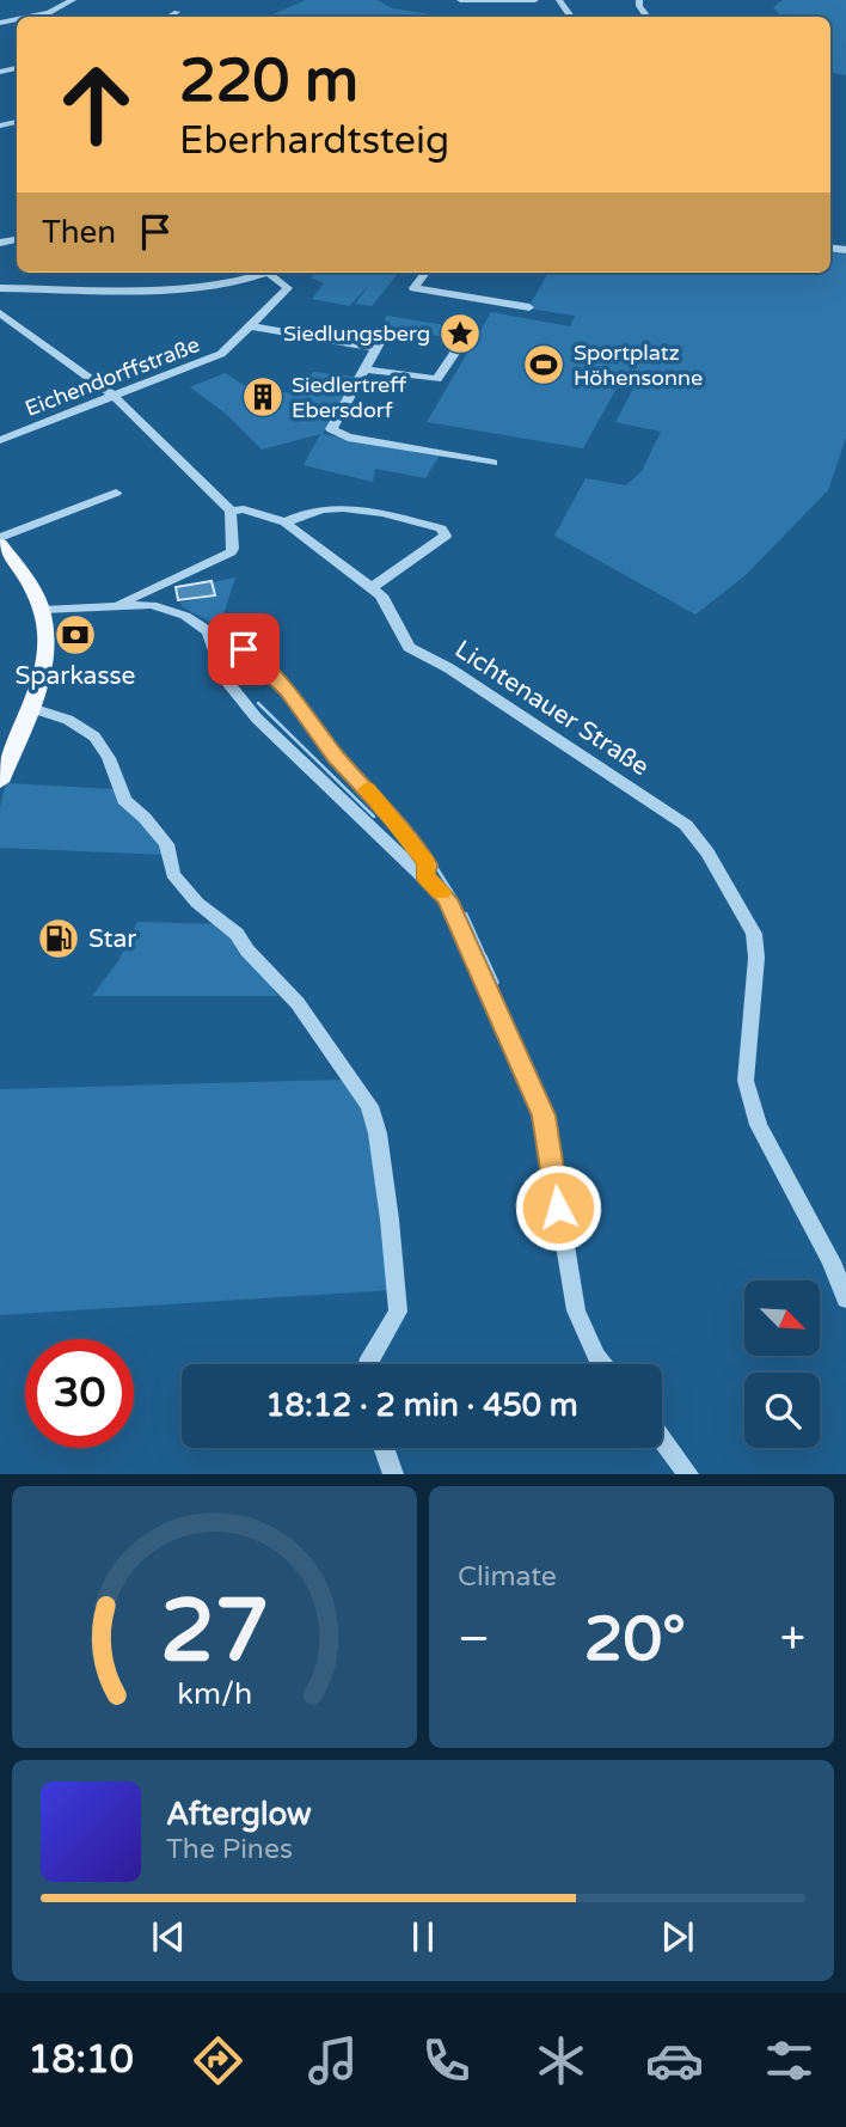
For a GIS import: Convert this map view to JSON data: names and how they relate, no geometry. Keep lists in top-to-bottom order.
{
  "streets": {
    "street": ["Eichendorffstraße", "Lichtenauer Straße"]
  },
  "places": {
    "place": ["Siedlungsberg"],
    "sports": ["Sportplatz Höhensonne"],
    "building": ["Siedlertreff Ebersdorf"],
    "bank": ["Sparkasse"],
    "fuel station": ["Star"]
  },
  "north": "bottom right",
  "page": {
    "turn": ["220 m", "Eberhardtsteig"],
    "then": "Then",
    "limit": "30",
    "trip": "18:12 · 2 min · 450 m",
    "tile": "Climate",
    "heat": ["−", "20°", "+"],
    "song": ["Afterglow", "The Pines"],
    "tabs": "18:10",
    "gauge": ["27", "km/h"]
  }
}
